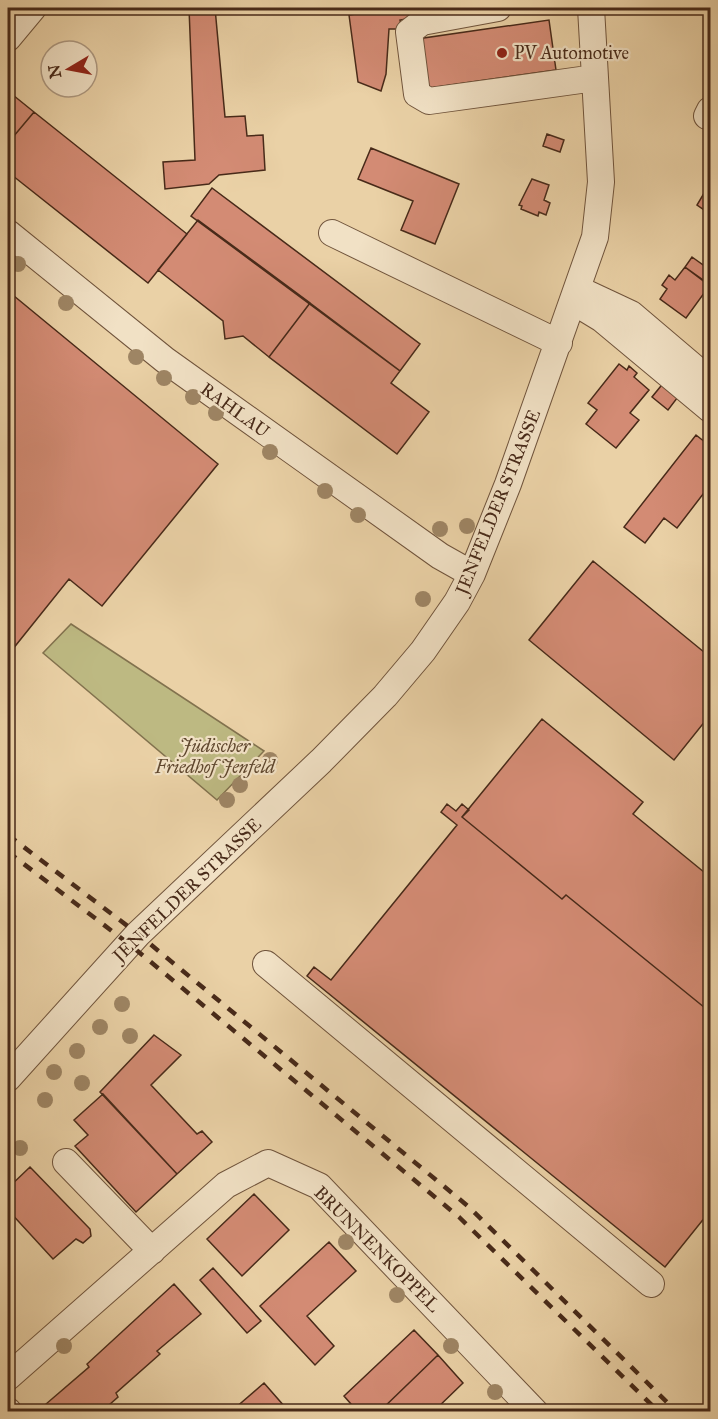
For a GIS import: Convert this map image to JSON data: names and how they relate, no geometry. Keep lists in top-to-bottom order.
{
  "streets": {
    "street": ["RAHLAU", "JENFELDER STRASSE", "BRUNNENKOPPEL"]
  },
  "crossings": [
    ["RAHLAU", "JENFELDER STRASSE"]
  ],
  "parks": ["Jüdischer Friedhof Jenfeld"],
  "places": ["PV Automotive"],
  "north": "left"
}
